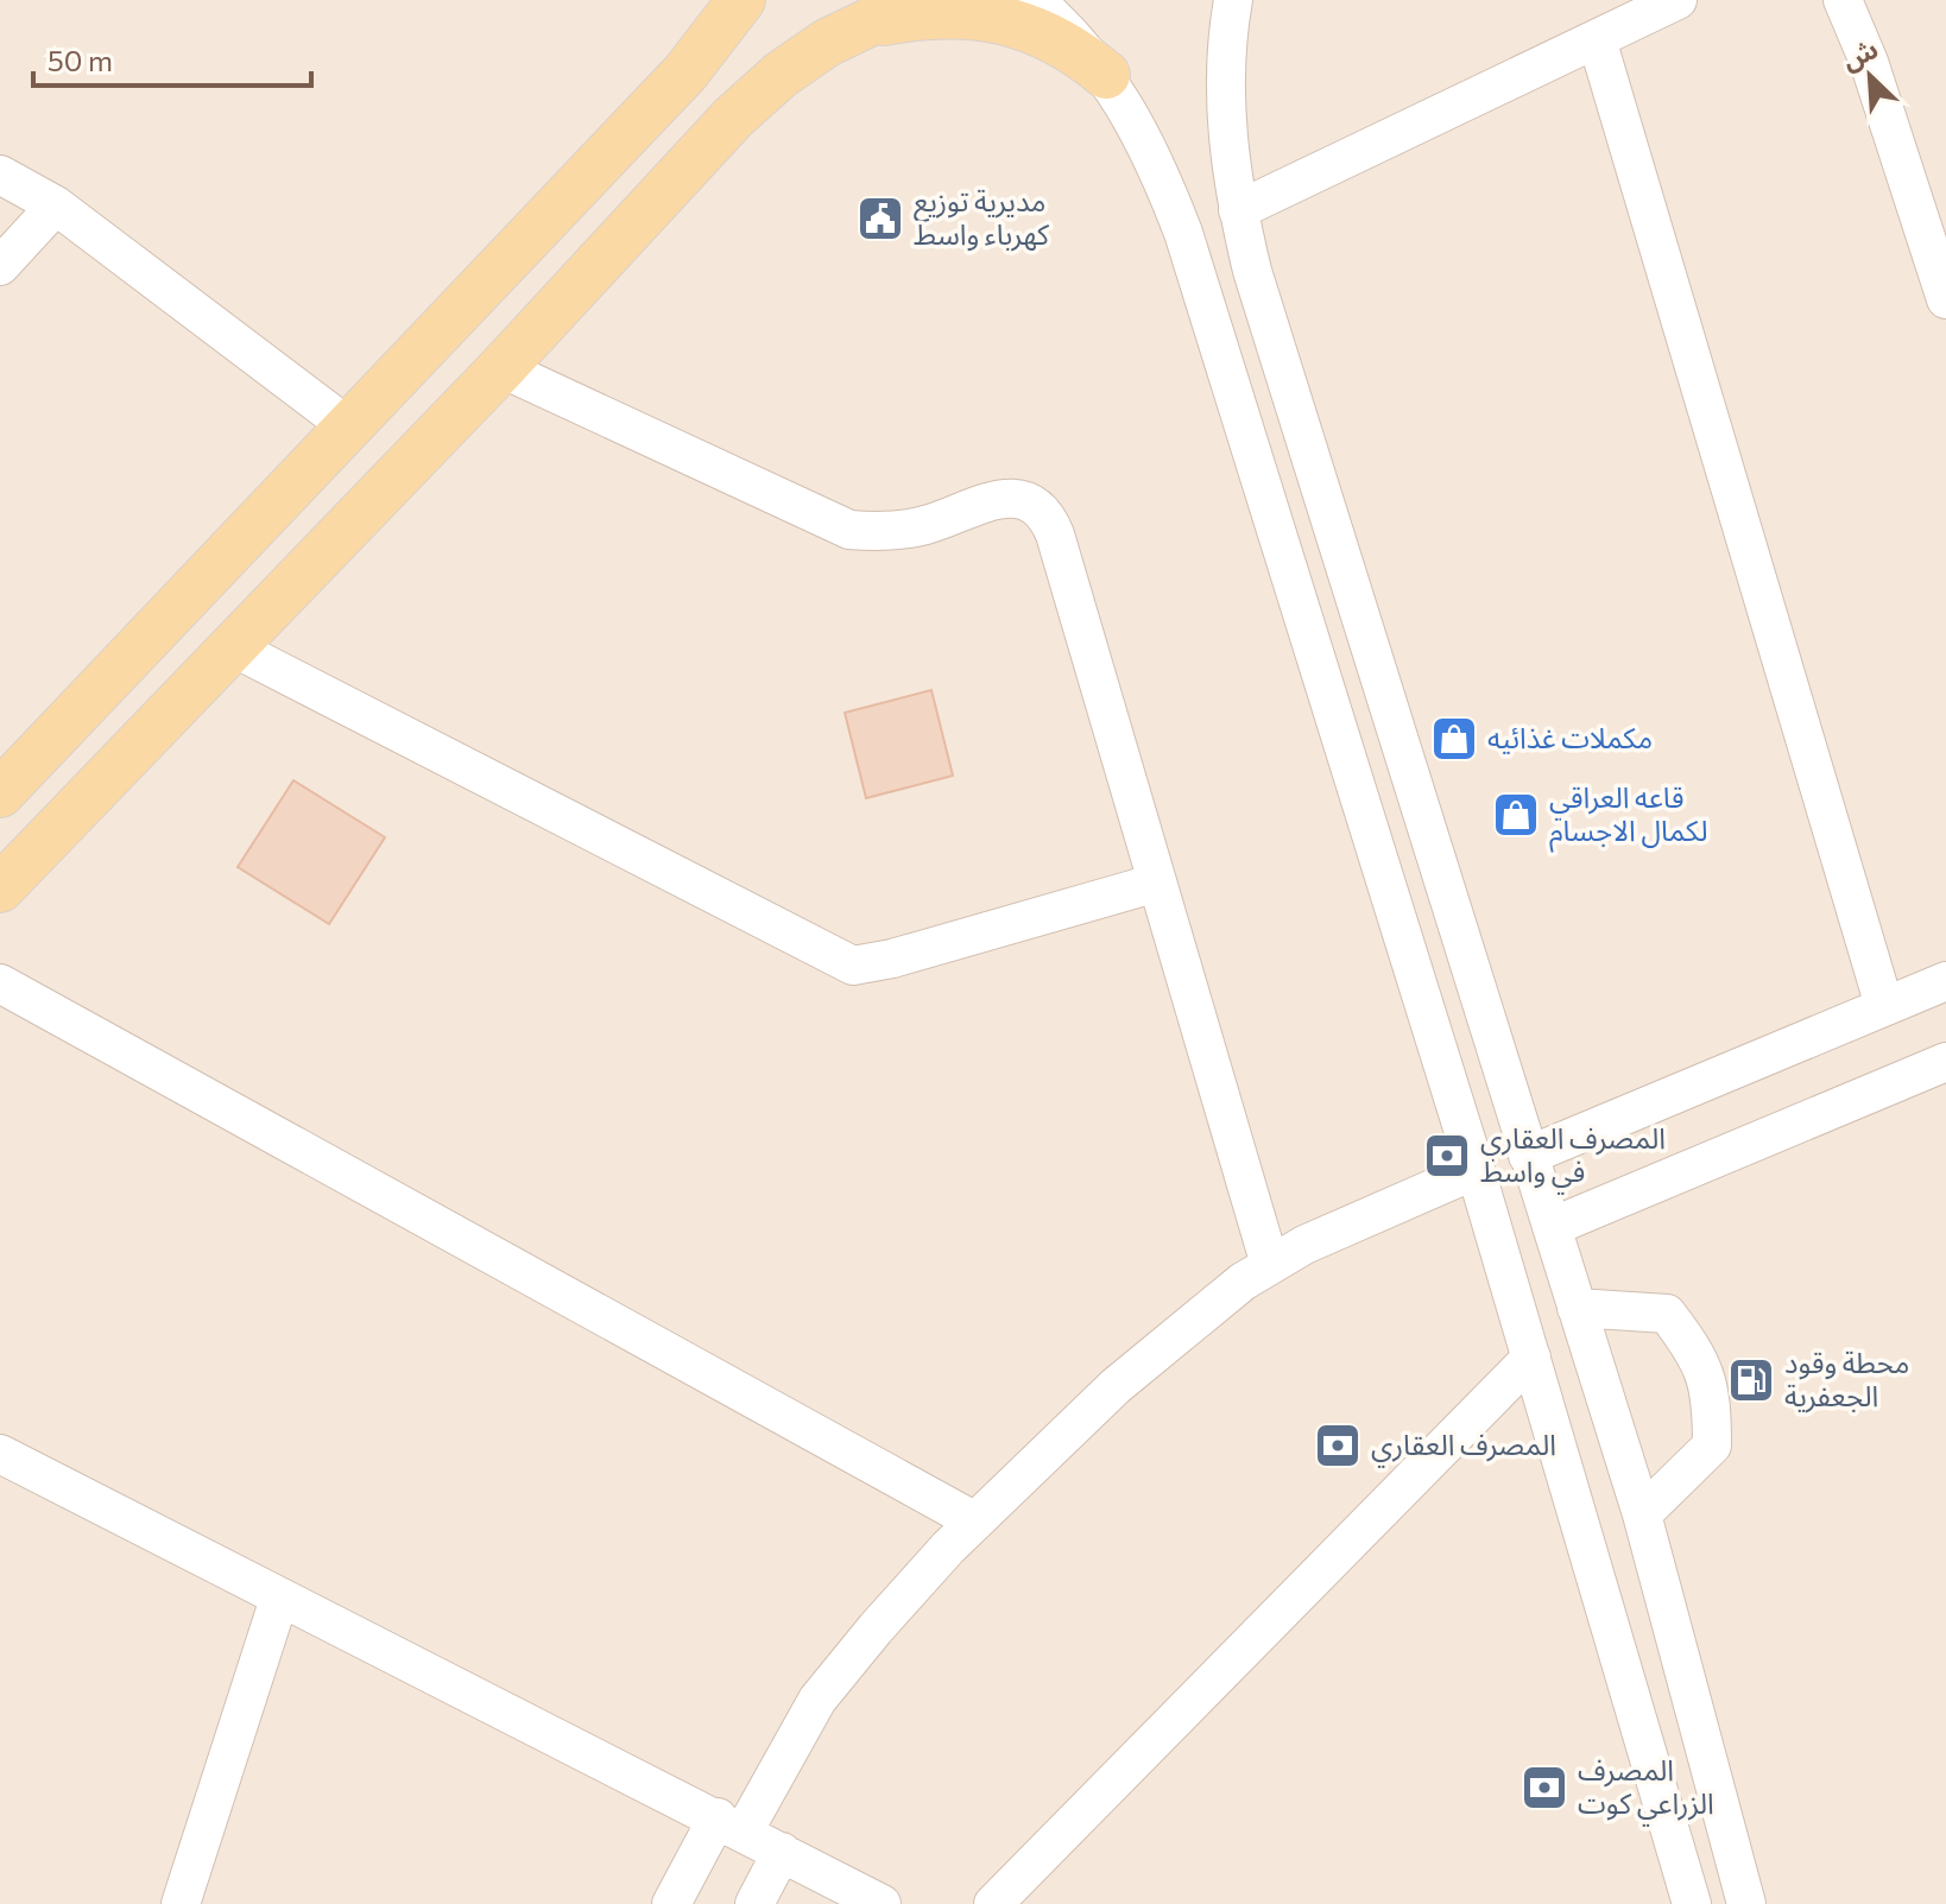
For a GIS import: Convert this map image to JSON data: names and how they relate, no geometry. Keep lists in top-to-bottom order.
{
  "places": {
    "public building": ["مديرية توزيع كهرباء واسط"],
    "shop": ["مكملات غذائيه", "قاعه العراقي لكمال الاجسام"],
    "bank": ["المصرف العقاري في واسط", "المصرف العقاري", "المصرف الزراعي كوت"],
    "fuel station": ["محطة وقود الجعفرية"]
  },
  "scale_bar": "50 m",
  "north": "top left"
}
